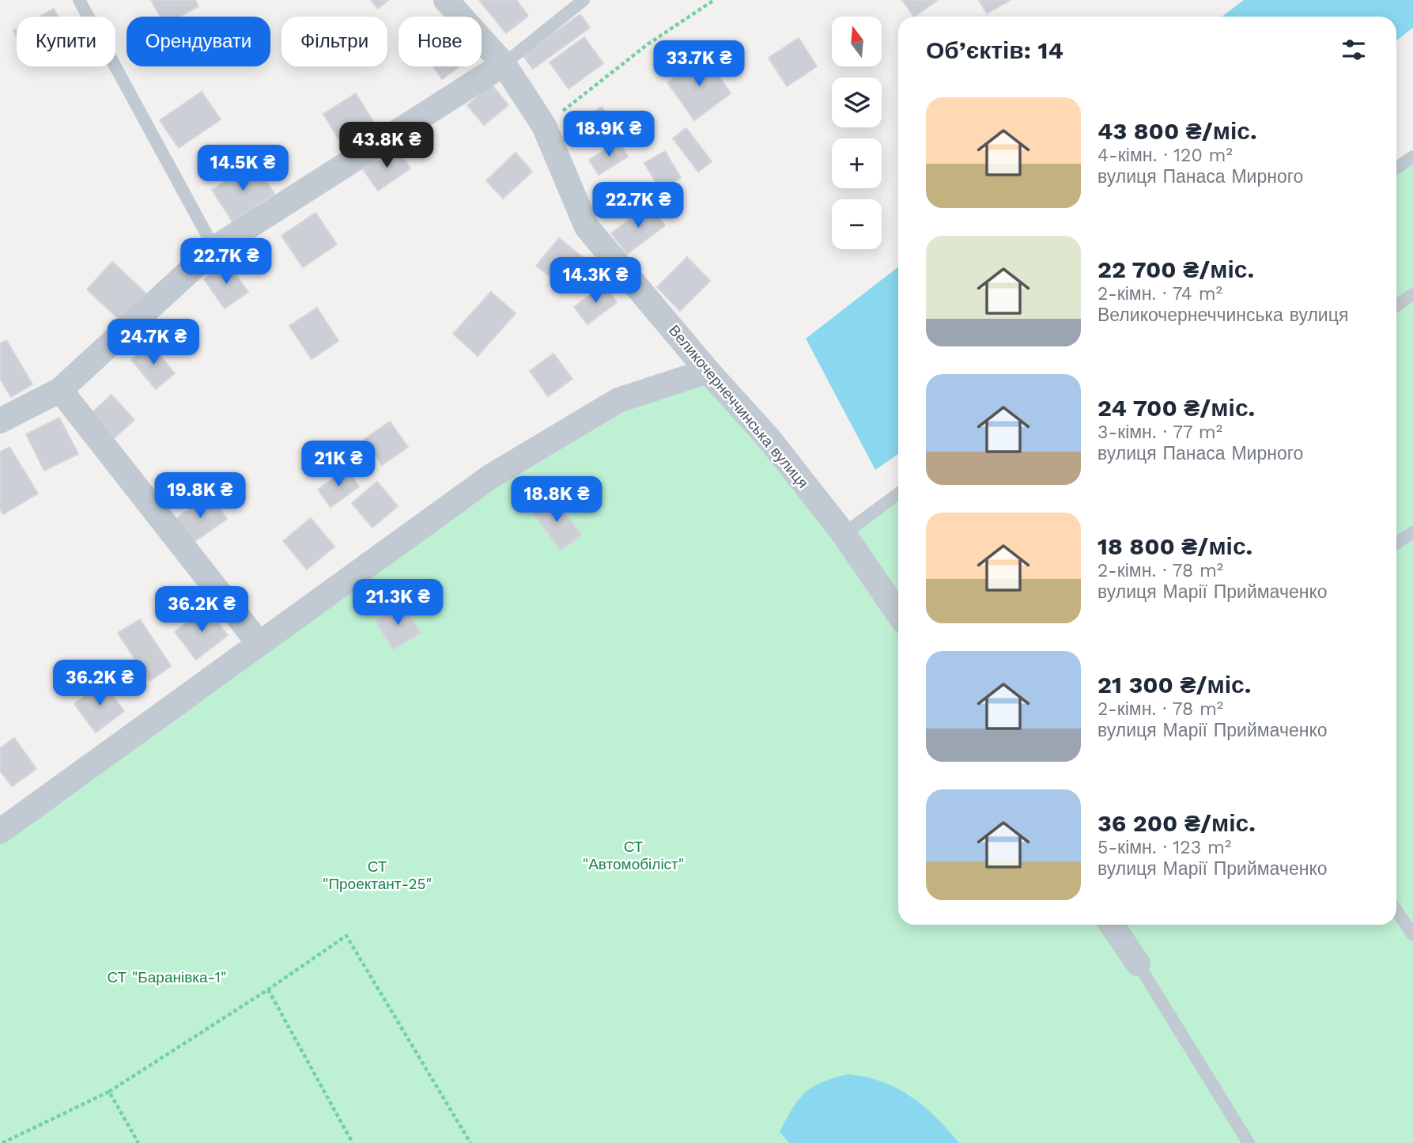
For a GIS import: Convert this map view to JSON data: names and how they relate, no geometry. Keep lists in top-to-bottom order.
{
  "streets": {
    "street": ["Великочернеччинська вулиця"]
  },
  "parks": ["СТ \"Автомобіліст\"", "СТ \"Проектант-25\"", "СТ \"Баранівка-1\""],
  "north": "top",
  "page": {
    "map_buttons": ["+", "−"],
    "chip": [
      "Купити",
      "Орендувати",
      "Фільтри",
      "Нове"
    ],
    "heading": "Об’єктів: 14",
    "price": [
      "33.7K ₴",
      "18.9K ₴",
      "43.8K ₴",
      "14.5K ₴",
      "22.7K ₴",
      "22.7K ₴",
      "14.3K ₴",
      "24.7K ₴",
      "21K ₴",
      "19.8K ₴",
      "18.8K ₴",
      "21.3K ₴",
      "36.2K ₴",
      "36.2K ₴"
    ],
    "list": [
      {
        "name": "43 800 ₴/міс.",
        "note": "4-кімн. · 120 m² · вулиця Панаса Мирного"
      },
      {
        "name": "22 700 ₴/міс.",
        "note": "2-кімн. · 74 m² · Великочернеччинська вулиця"
      },
      {
        "name": "24 700 ₴/міс.",
        "note": "3-кімн. · 77 m² · вулиця Панаса Мирного"
      },
      {
        "name": "18 800 ₴/міс.",
        "note": "2-кімн. · 78 m² · вулиця Марії Приймаченко"
      },
      {
        "name": "21 300 ₴/міс.",
        "note": "2-кімн. · 78 m² · вулиця Марії Приймаченко"
      },
      {
        "name": "36 200 ₴/міс.",
        "note": "5-кімн. · 123 m² · вулиця Марії Приймаченко"
      }
    ]
  }
}
